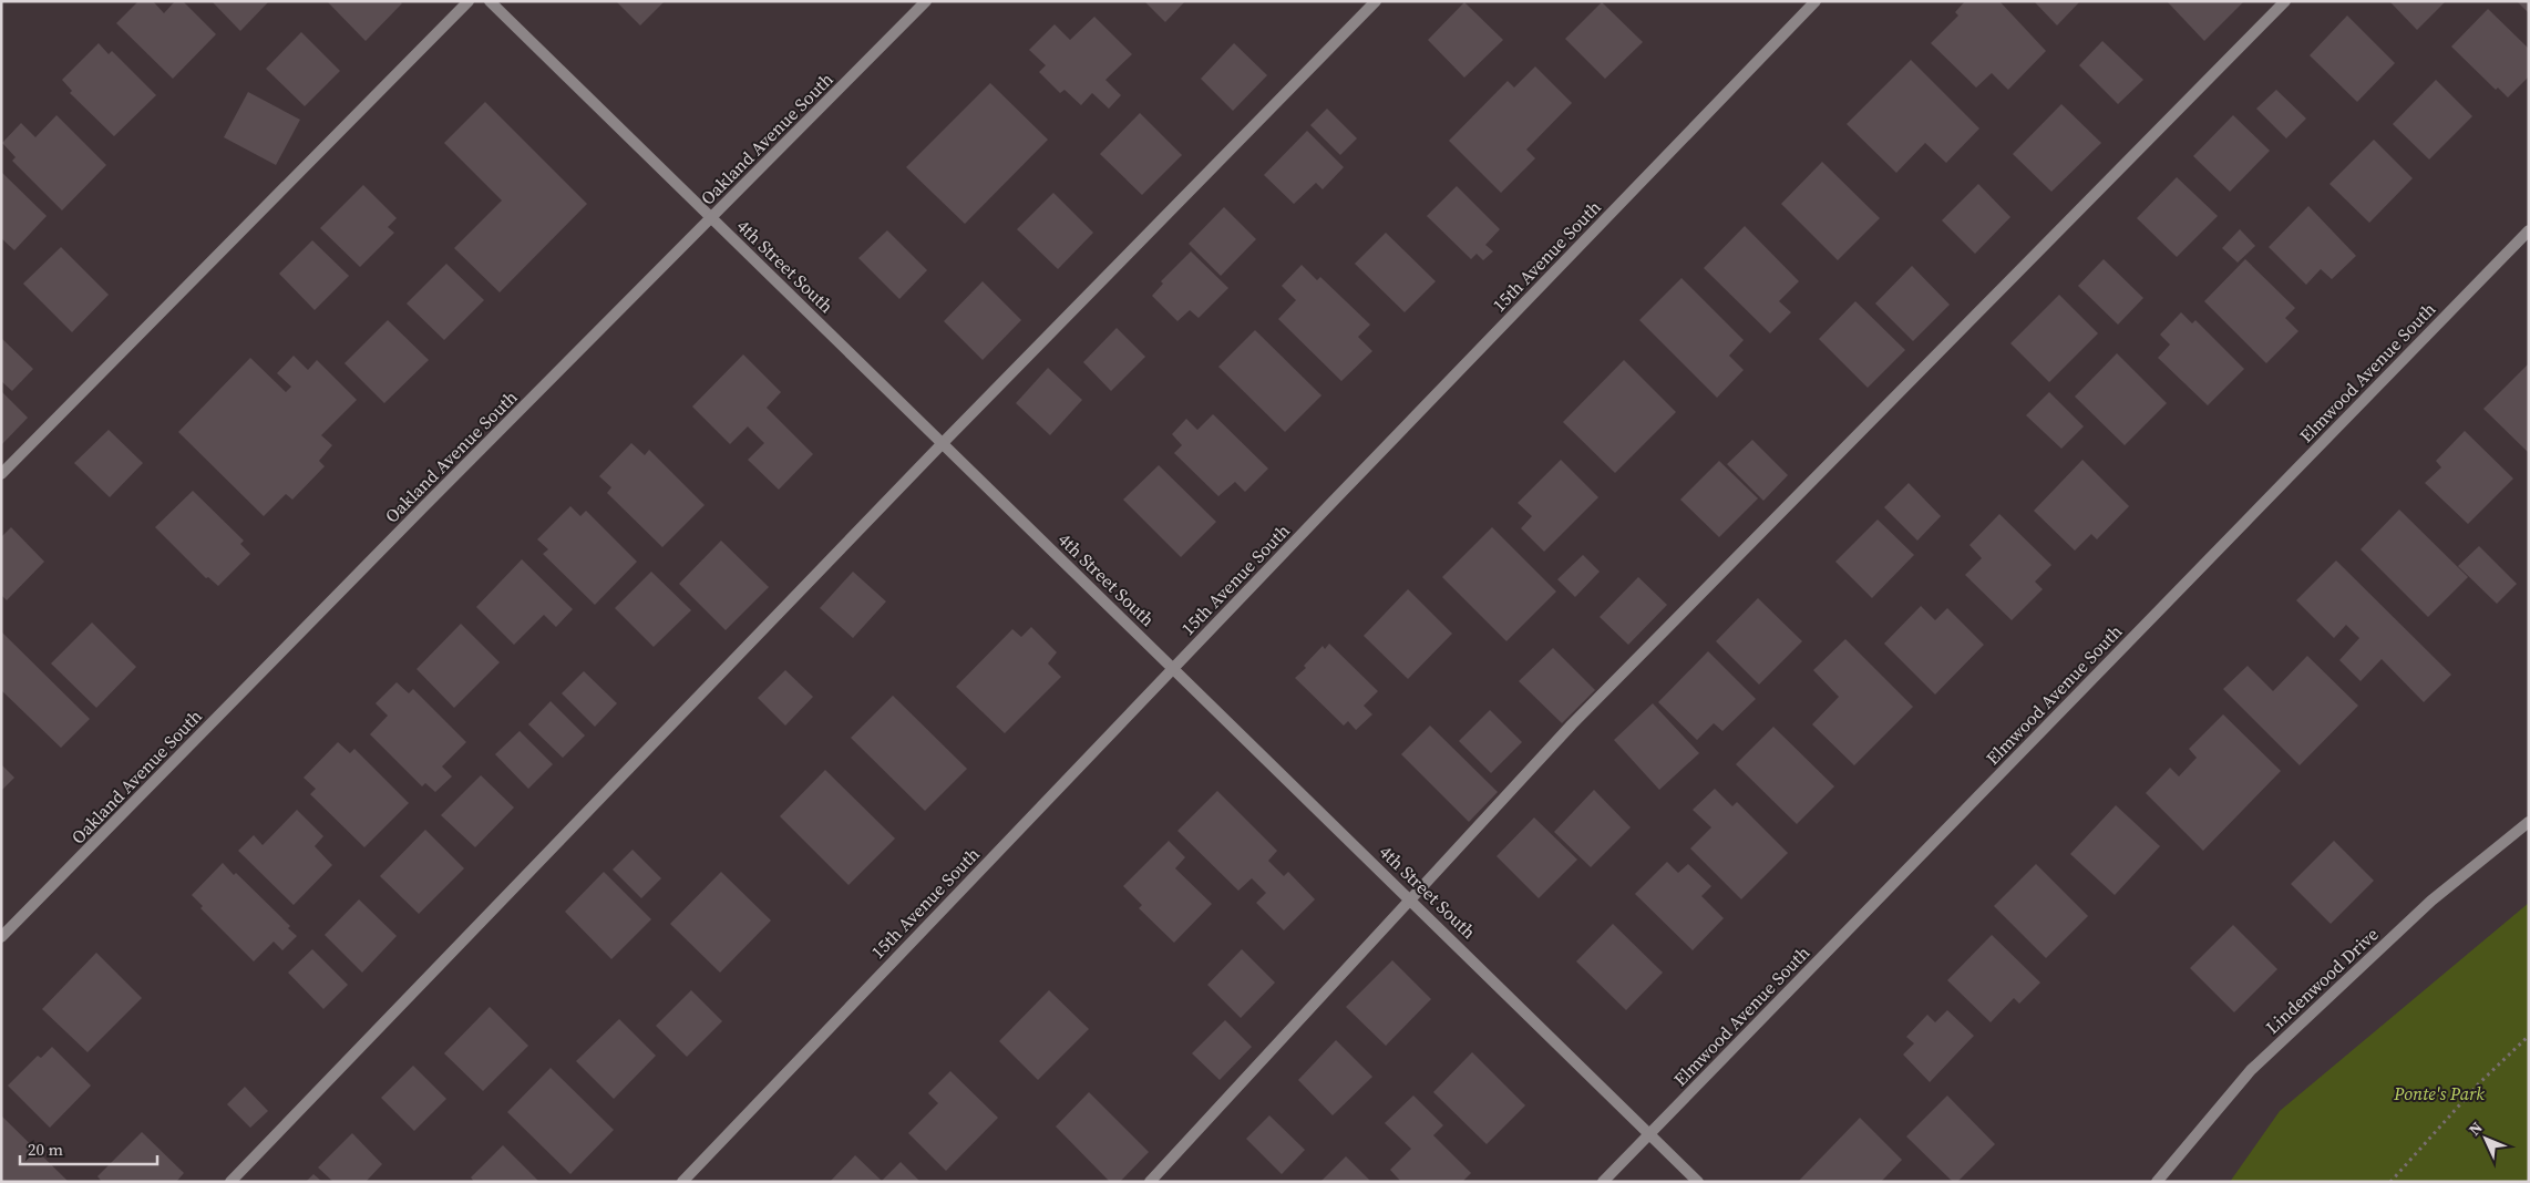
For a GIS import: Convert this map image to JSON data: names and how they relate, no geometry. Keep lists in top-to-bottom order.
{
  "streets": {
    "street": [
      "Oakland Avenue South",
      "15th Avenue South",
      "4th Street South",
      "Elmwood Avenue South",
      "Lindenwood Drive"
    ]
  },
  "crossings": [
    ["Oakland Avenue South", "4th Street South"],
    ["15th Avenue South", "4th Street South"],
    ["4th Street South", "Elmwood Avenue South"]
  ],
  "parks": ["Ponte's Park"],
  "scale_bar": "20 m",
  "north": "top left"
}
